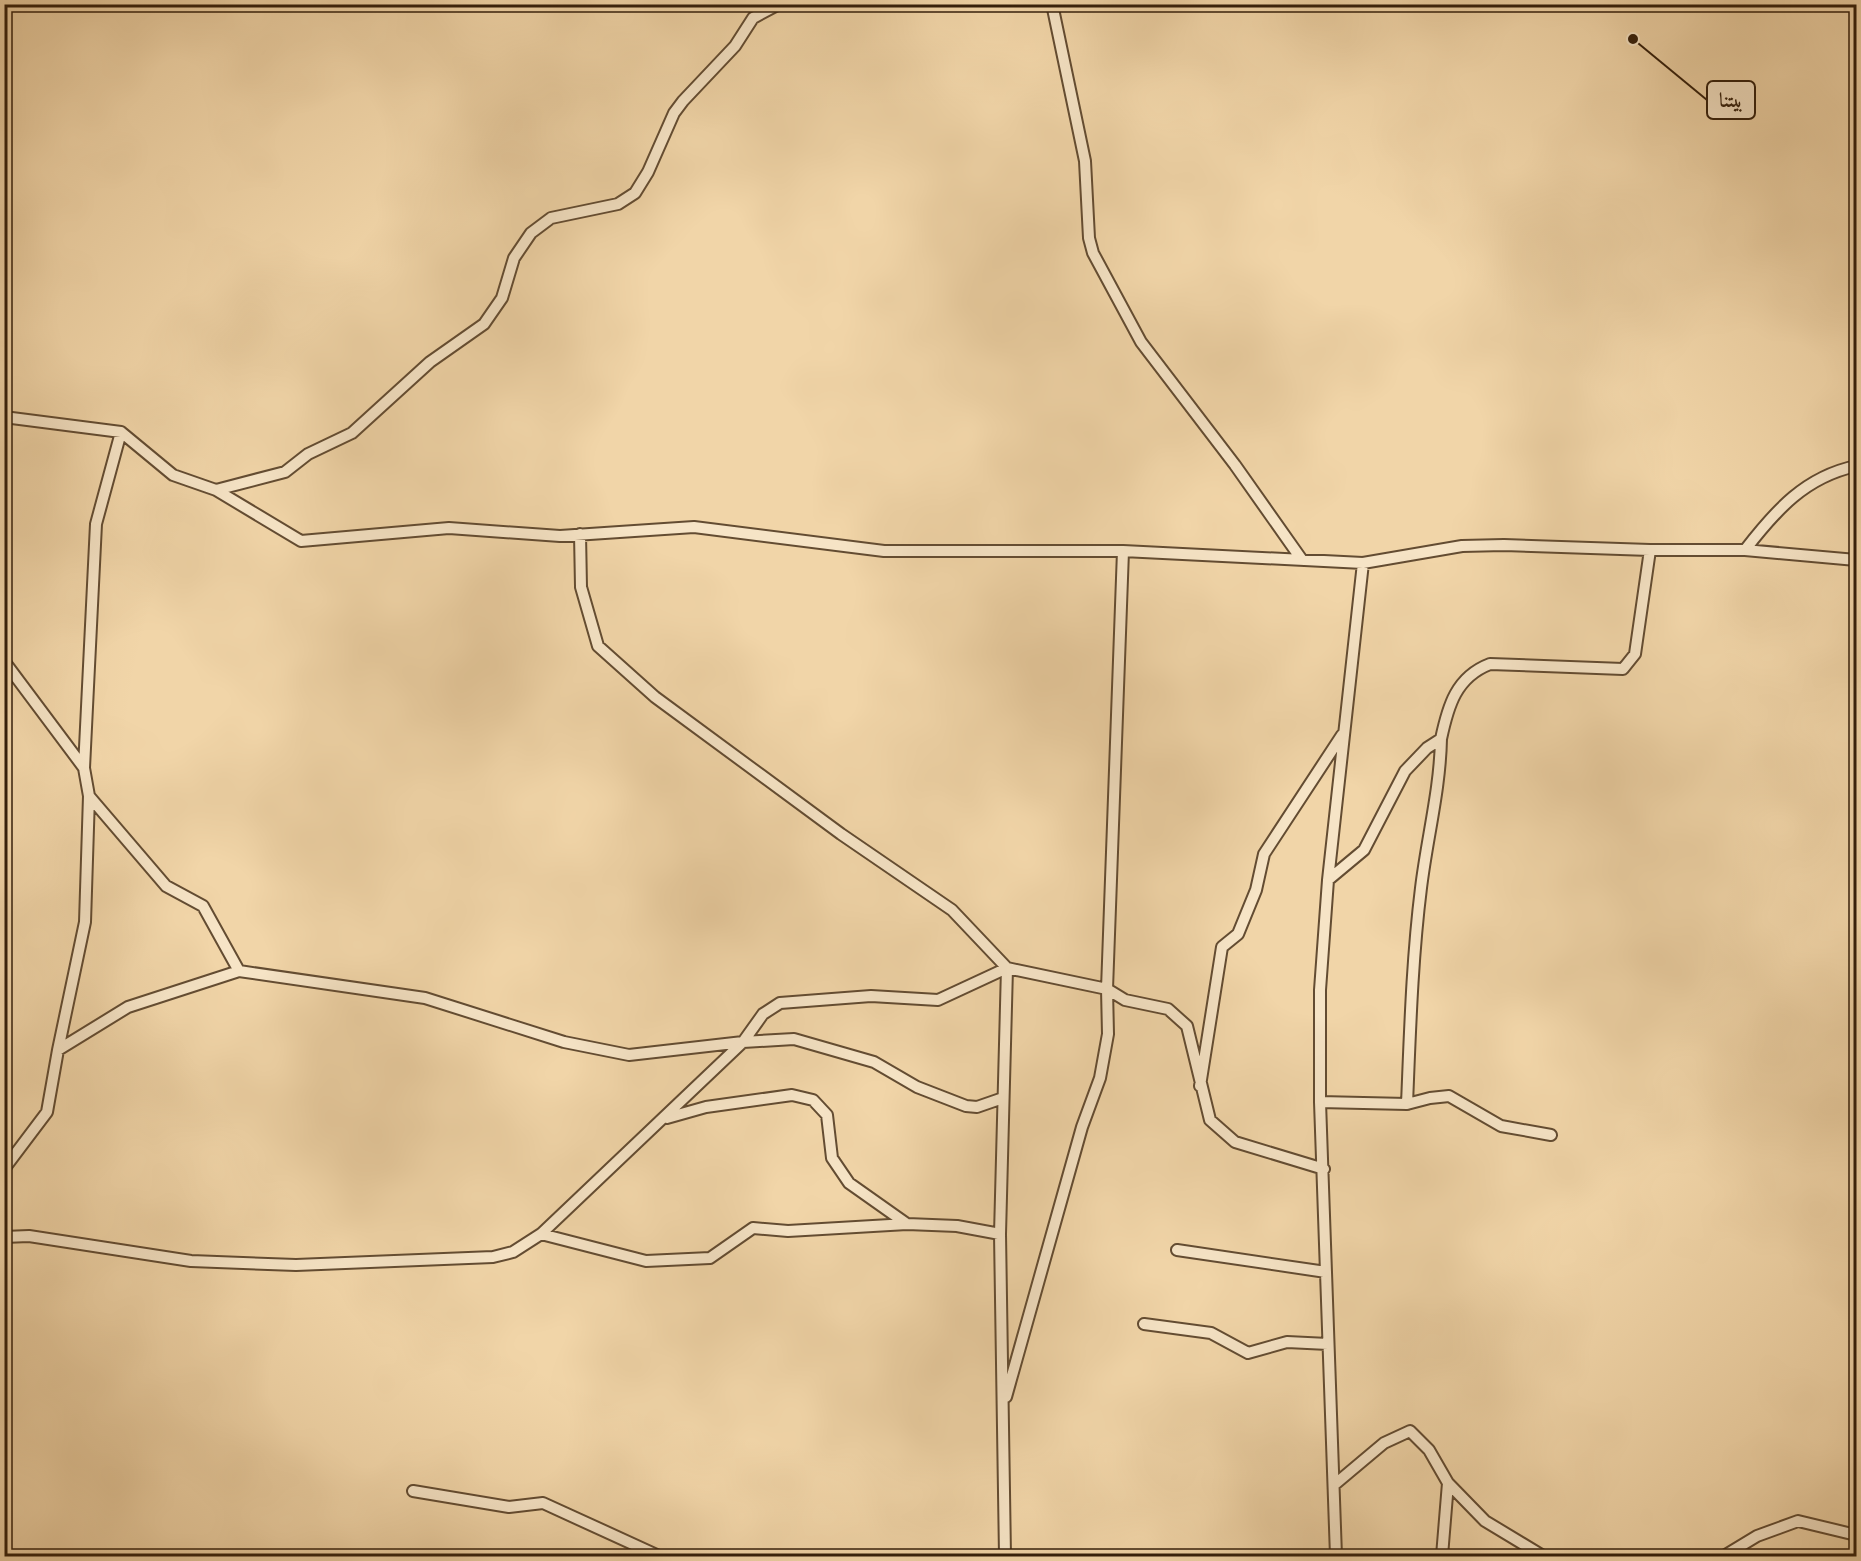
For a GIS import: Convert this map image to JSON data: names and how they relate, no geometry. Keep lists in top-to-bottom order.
{
  "places": ["بيتنا"]
}
